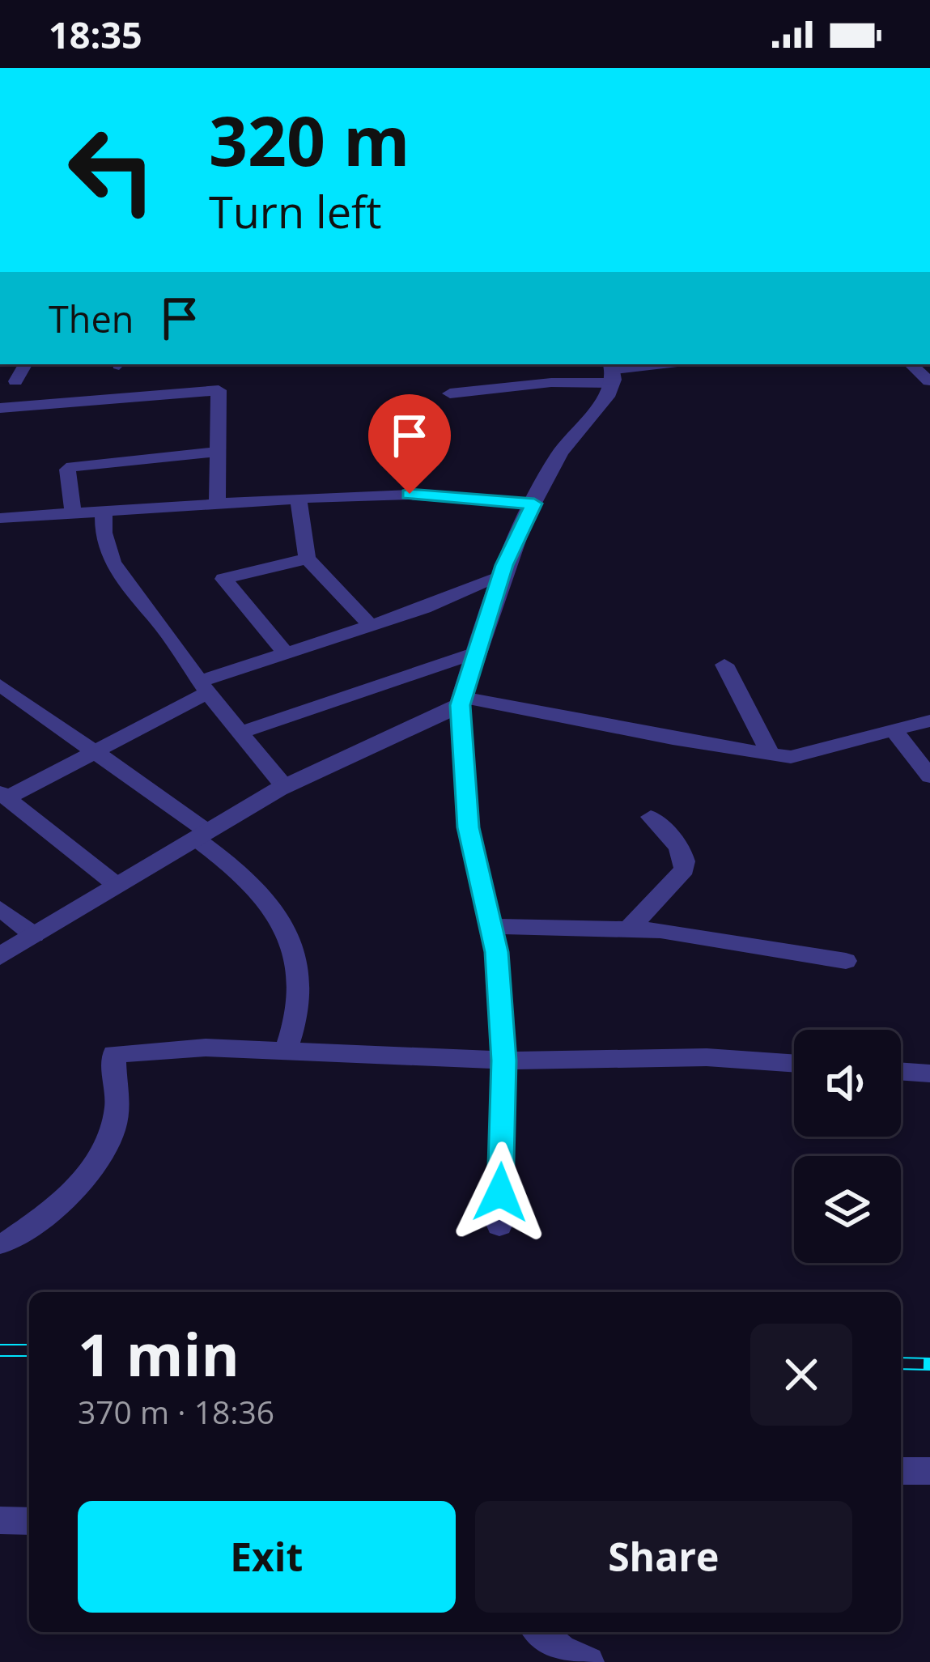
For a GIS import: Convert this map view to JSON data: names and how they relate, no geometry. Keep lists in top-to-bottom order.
{
  "page": {
    "status": "18:35",
    "turn": ["320 m", "Turn left"],
    "then": "Then",
    "heading": ["1 min", "370 m · 18:36"],
    "buttons": ["Exit", "Share"]
  }
}
